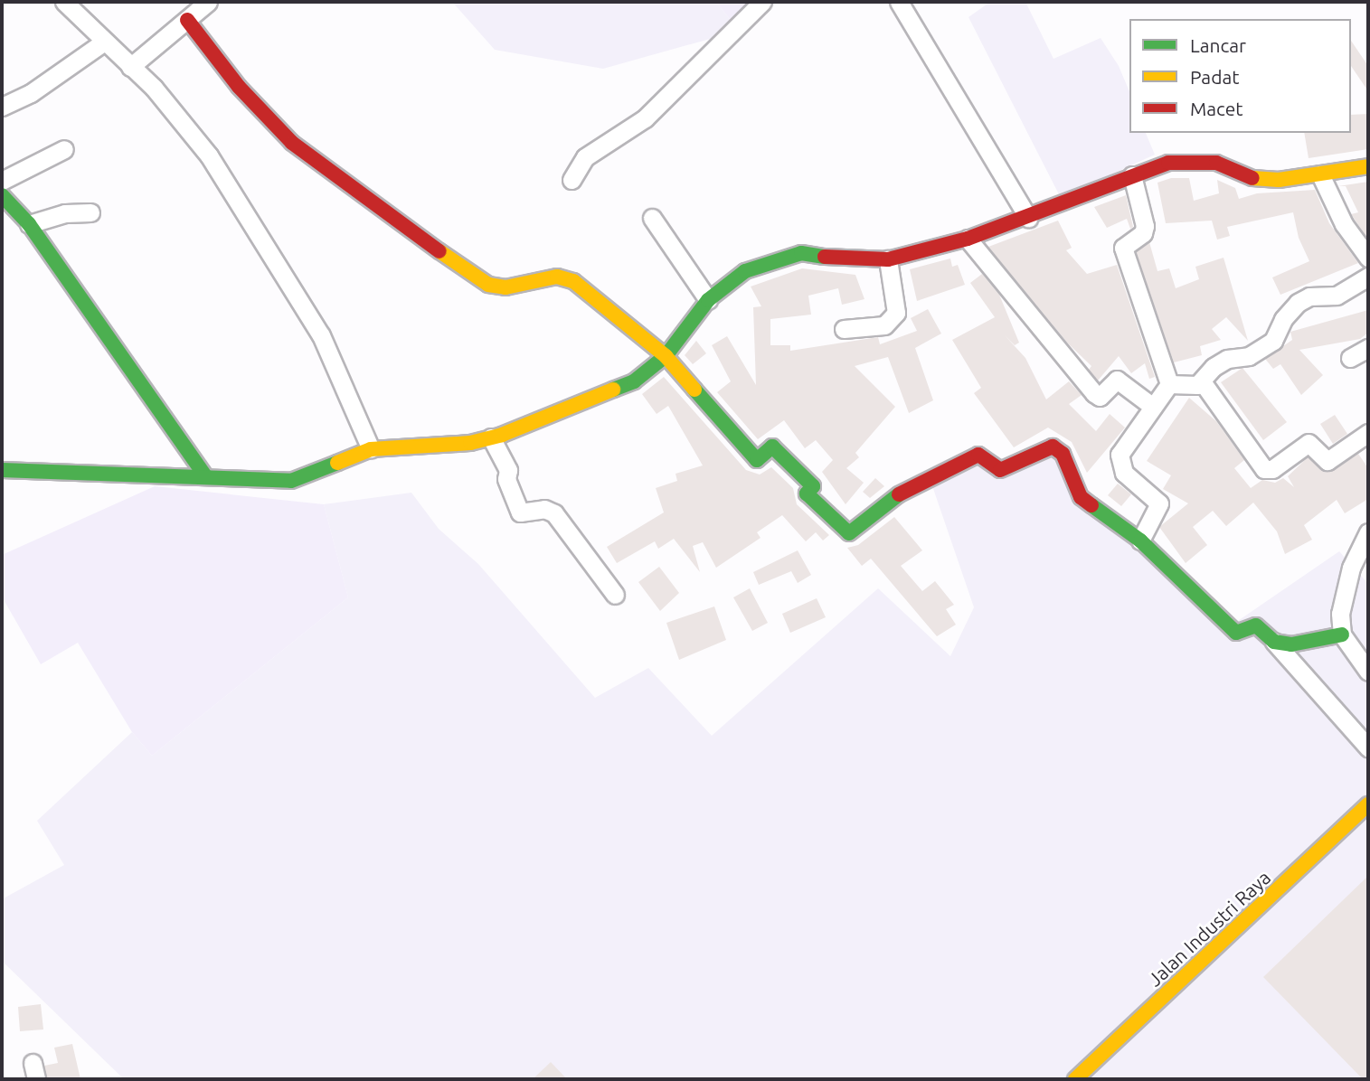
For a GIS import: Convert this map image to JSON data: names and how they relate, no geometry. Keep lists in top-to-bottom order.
{
  "streets": {
    "street": ["Jalan Industri Raya"]
  },
  "legend": ["Lancar", "Padat", "Macet"]
}
